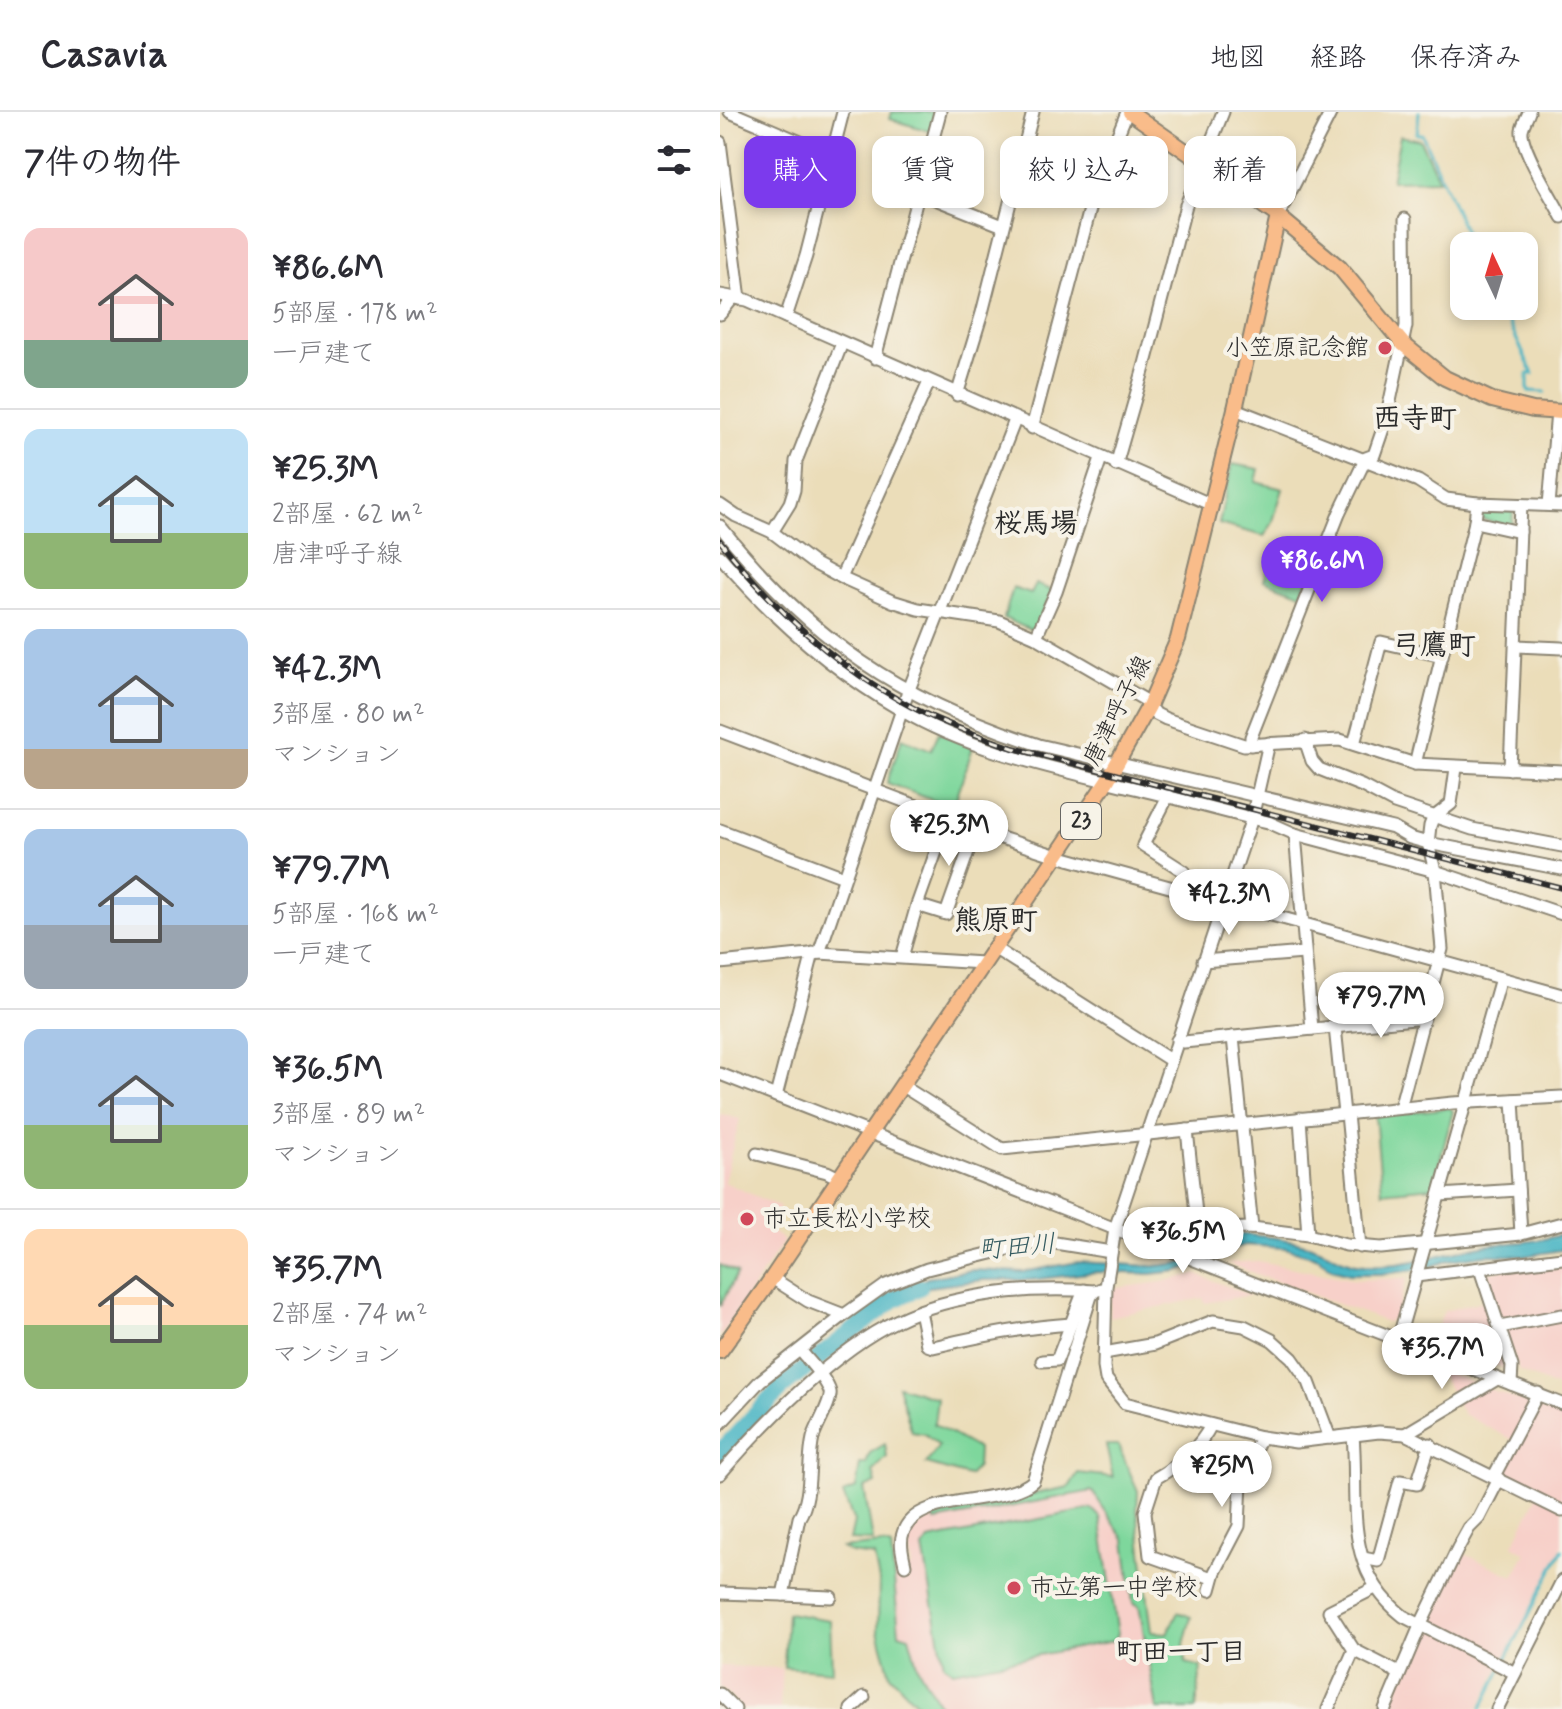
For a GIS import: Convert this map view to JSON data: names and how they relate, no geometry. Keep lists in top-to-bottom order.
{
  "streets": {
    "main road": ["唐津呼子線", "23"]
  },
  "districts": [
    "西寺町",
    "桜馬場",
    "弓鷹町",
    "熊原町",
    "町田一丁目"
  ],
  "water": ["町田川"],
  "places": ["小笠原記念館", "市立長松小学校", "市立第一中学校"],
  "north": "top",
  "page": {
    "header": "Casavia",
    "nav": ["地図", "経路", "保存済み"],
    "heading": "7件の物件",
    "chip": [
      "購入",
      "賃貸",
      "絞り込み",
      "新着"
    ],
    "list": [
      {
        "name": "¥86.6M",
        "note": "5部屋 · 178 m² · 一戸建て"
      },
      {
        "name": "¥25.3M",
        "note": "2部屋 · 62 m² · 唐津呼子線"
      },
      {
        "name": "¥42.3M",
        "note": "3部屋 · 80 m² · マンション"
      },
      {
        "name": "¥79.7M",
        "note": "5部屋 · 168 m² · 一戸建て"
      },
      {
        "name": "¥36.5M",
        "note": "3部屋 · 89 m² · マンション"
      },
      {
        "name": "¥35.7M",
        "note": "2部屋 · 74 m² · マンション"
      }
    ],
    "price": [
      "¥86.6M",
      "¥25.3M",
      "¥42.3M",
      "¥79.7M",
      "¥36.5M",
      "¥35.7M",
      "¥25M"
    ]
  }
}
